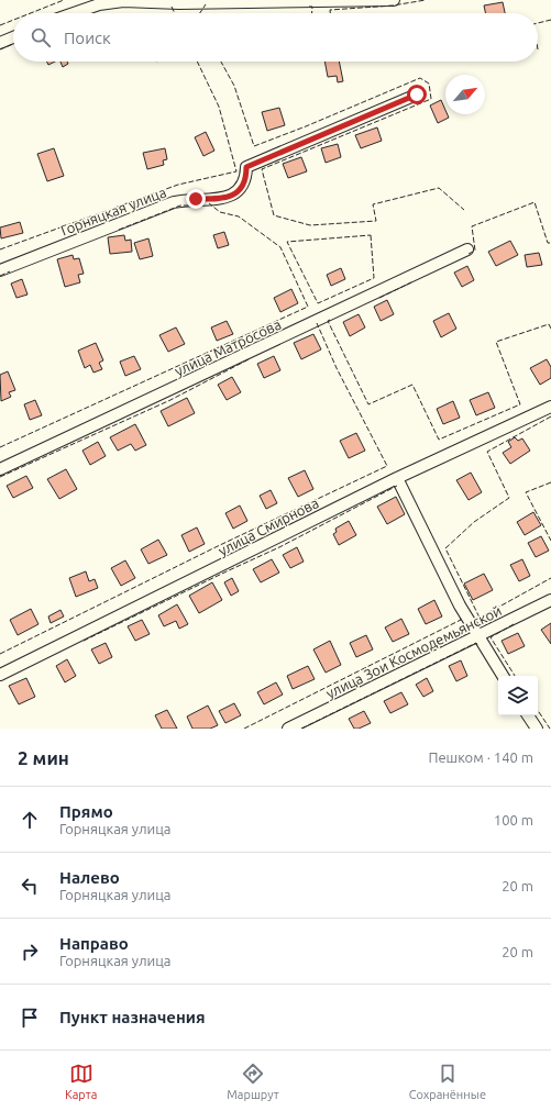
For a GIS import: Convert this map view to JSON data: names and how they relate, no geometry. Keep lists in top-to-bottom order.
{
  "streets": {
    "street": [
      "Горняцкая улица",
      "улица Матросова",
      "улица Смирнова",
      "улица Зои Космодемьянской"
    ]
  },
  "north": "top right",
  "page": {
    "search": "Поиск",
    "heading": ["2 мин", "Пешком · 140 m"],
    "list": [
      ["Прямо", "Горняцкая улица", "100 m"],
      ["Налево", "Горняцкая улица", "20 m"],
      ["Направо", "Горняцкая улица", "20 m"],
      "Пункт назначения"
    ],
    "nav": ["Карта", "Маршрут", "Сохранённые"]
  }
}
